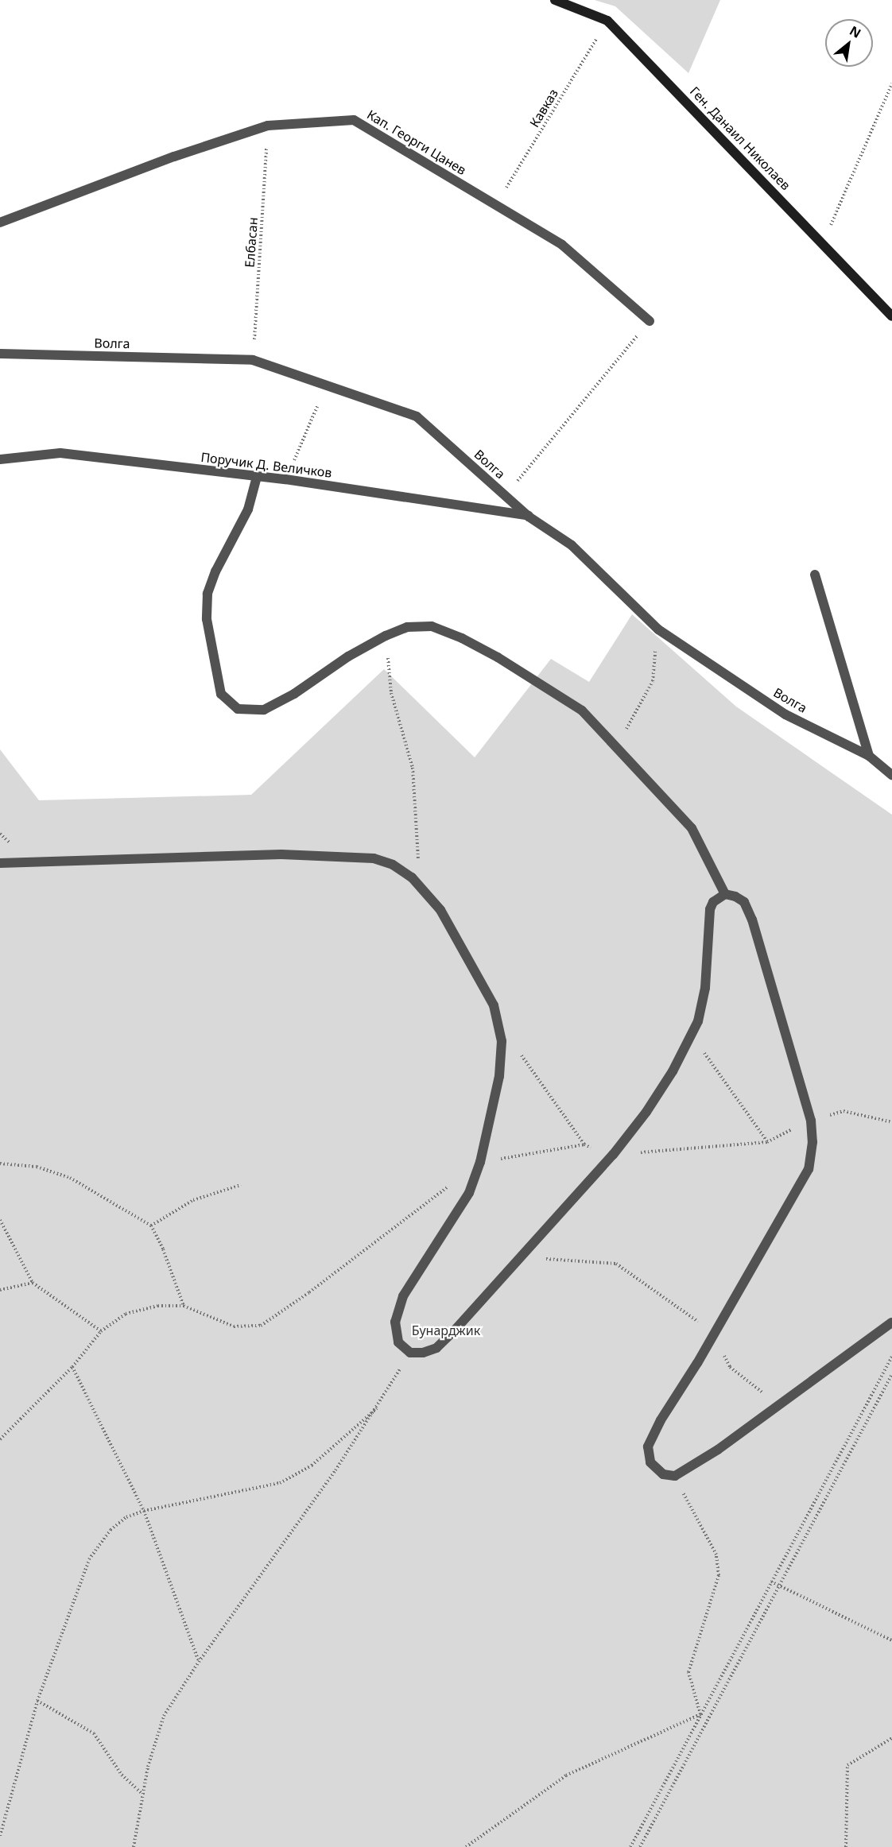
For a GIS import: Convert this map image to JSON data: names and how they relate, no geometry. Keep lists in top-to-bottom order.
{
  "streets": {
    "street": [
      "Ген. Данаил Николаев",
      "Кап. Георги Цанев",
      "Волга",
      "Поручик Д. Величков"
    ],
    "path": ["Кавказ", "Елбасан"]
  },
  "crossings": [
    ["Кавказ", "Ген. Данаил Николаев"],
    ["Кавказ", "Кап. Георги Цанев"],
    ["Кап. Георги Цанев", "Елбасан"],
    ["Елбасан", "Волга"],
    ["Волга", "Поручик Д. Величков"]
  ],
  "parks": ["Бунарджик"],
  "north": "top right"
}
